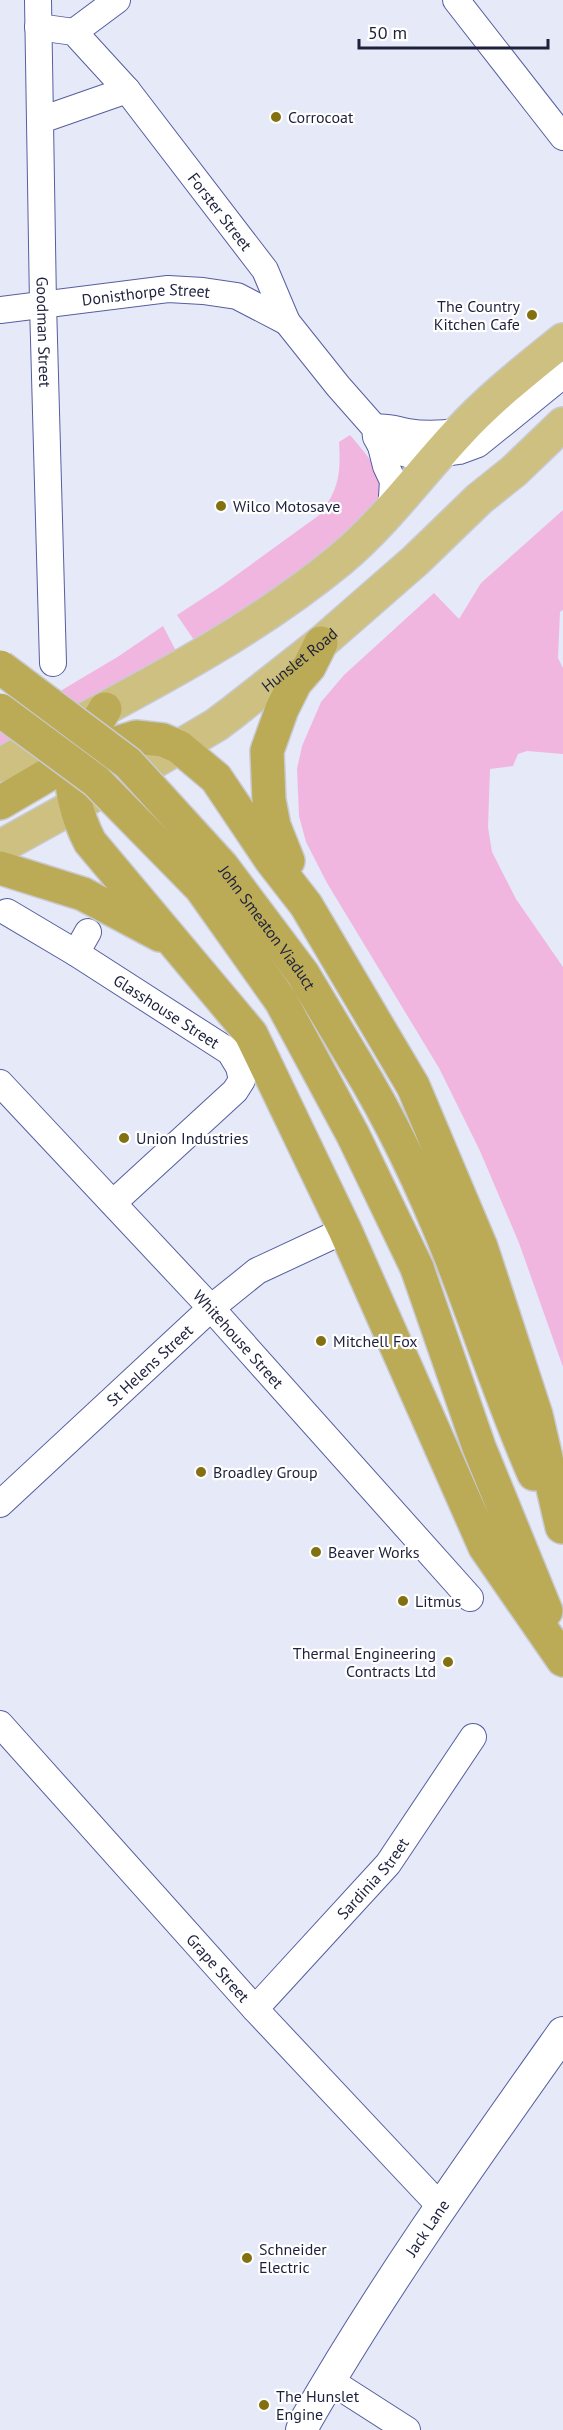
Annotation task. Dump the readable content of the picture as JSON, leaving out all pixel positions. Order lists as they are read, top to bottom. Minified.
{"streets":{"highway":["John Smeaton Viaduct"],"main road":["Hunslet Road"],"street":["Forster Street","Donisthorpe Street","Goodman Street","Glasshouse Street","Whitehouse Street","St Helens Street","Sardinia Street","Grape Street","Jack Lane"]},"crossings":[["Forster Street","Donisthorpe Street"],["Donisthorpe Street","Goodman Street"],["Glasshouse Street","Whitehouse Street"],["Whitehouse Street","St Helens Street"],["Sardinia Street","Grape Street"],["Grape Street","Jack Lane"]],"places":["Corrocoat","The Country Kitchen Cafe","Wilco Motosave","Union Industries","Mitchell Fox","Broadley Group","Beaver Works","Litmus","Thermal Engineering Contracts Ltd","Schneider Electric","The Hunslet Engine"],"scale_bar":"50 m"}
